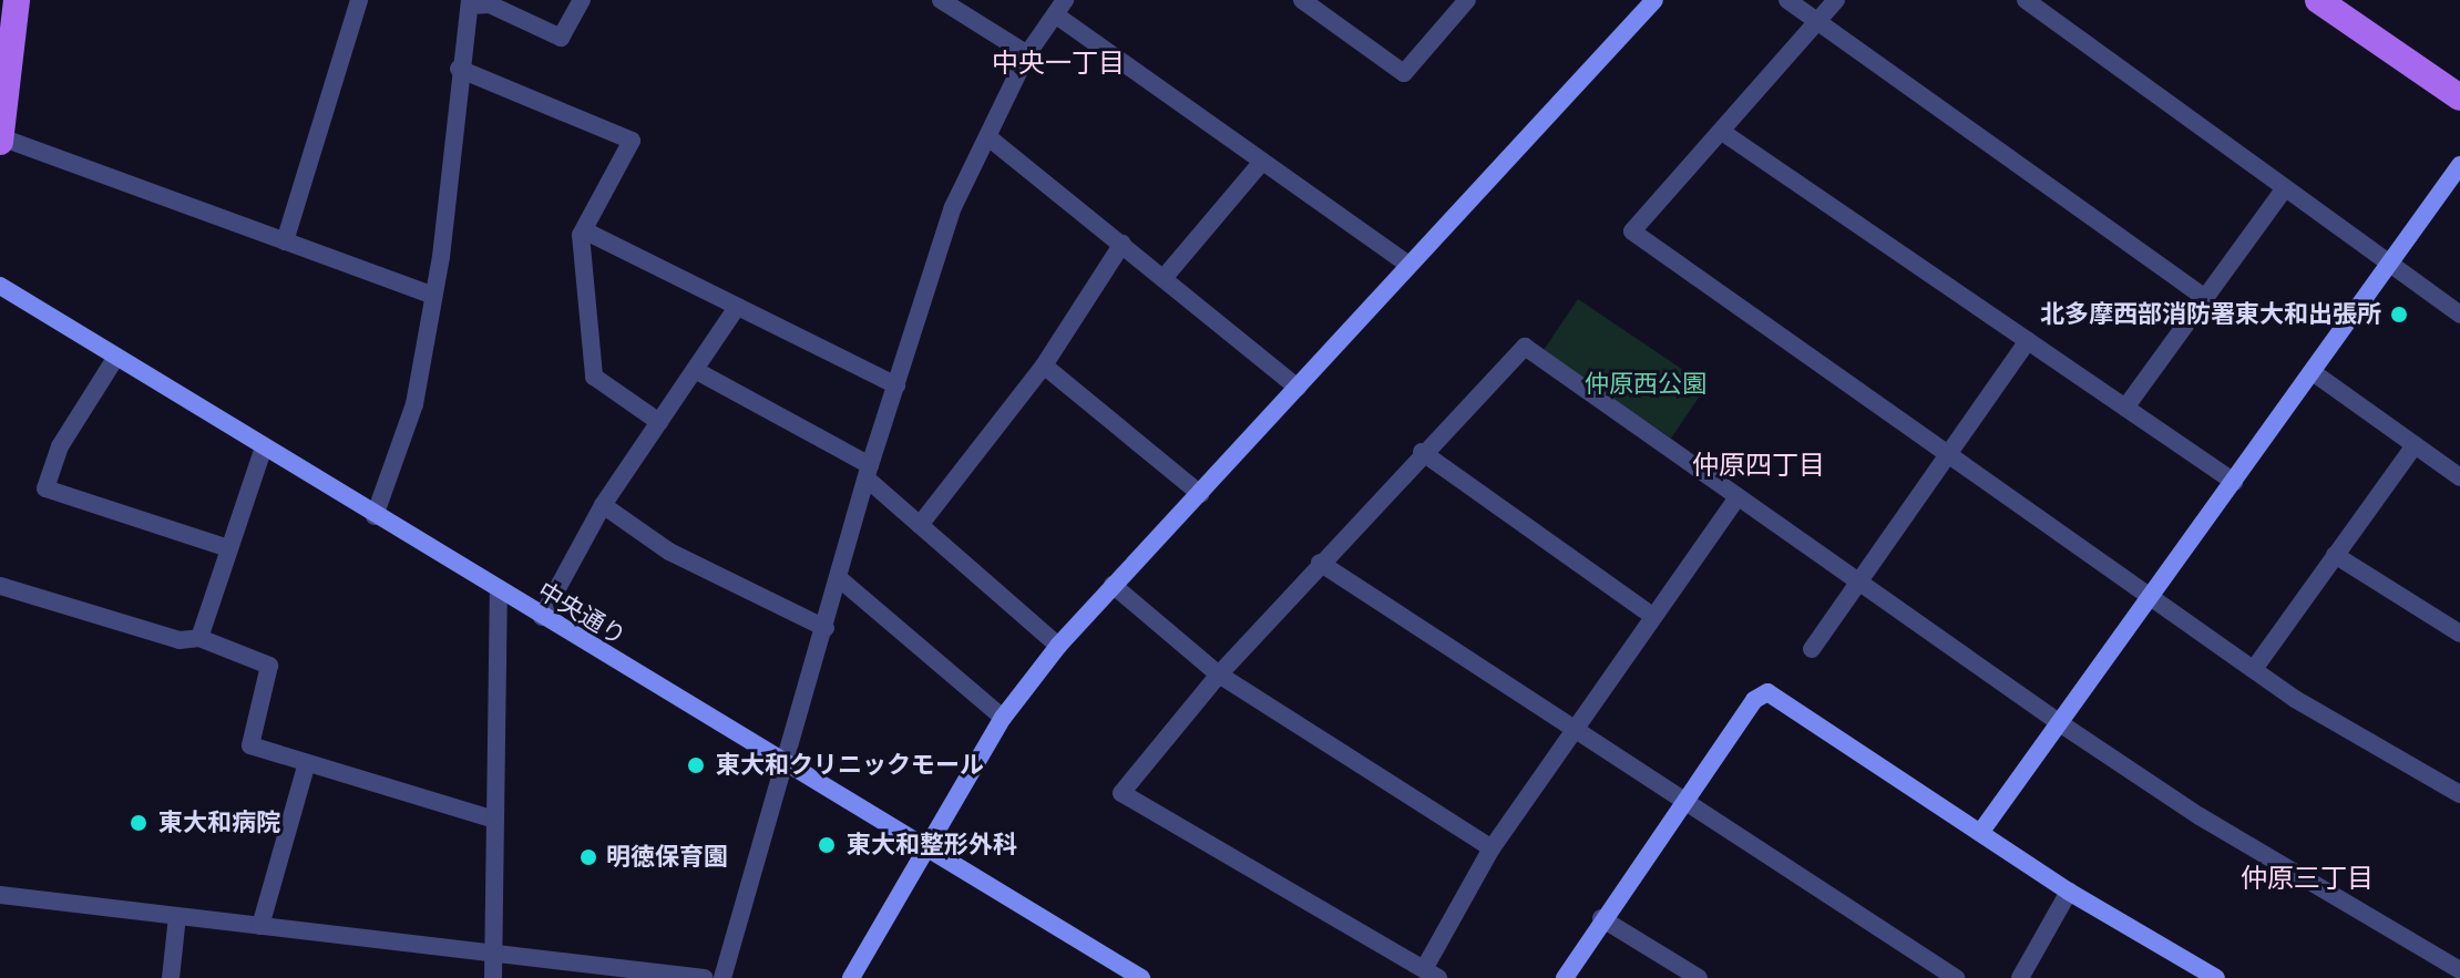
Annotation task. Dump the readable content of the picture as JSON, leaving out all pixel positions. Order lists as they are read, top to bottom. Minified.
{"streets":{"street":["中央通り"]},"districts":["中央一丁目","仲原四丁目","仲原三丁目"],"parks":["仲原西公園"],"places":["北多摩西部消防署東大和出張所","東大和クリニックモール","東大和病院","東大和整形外科","明徳保育園"]}
